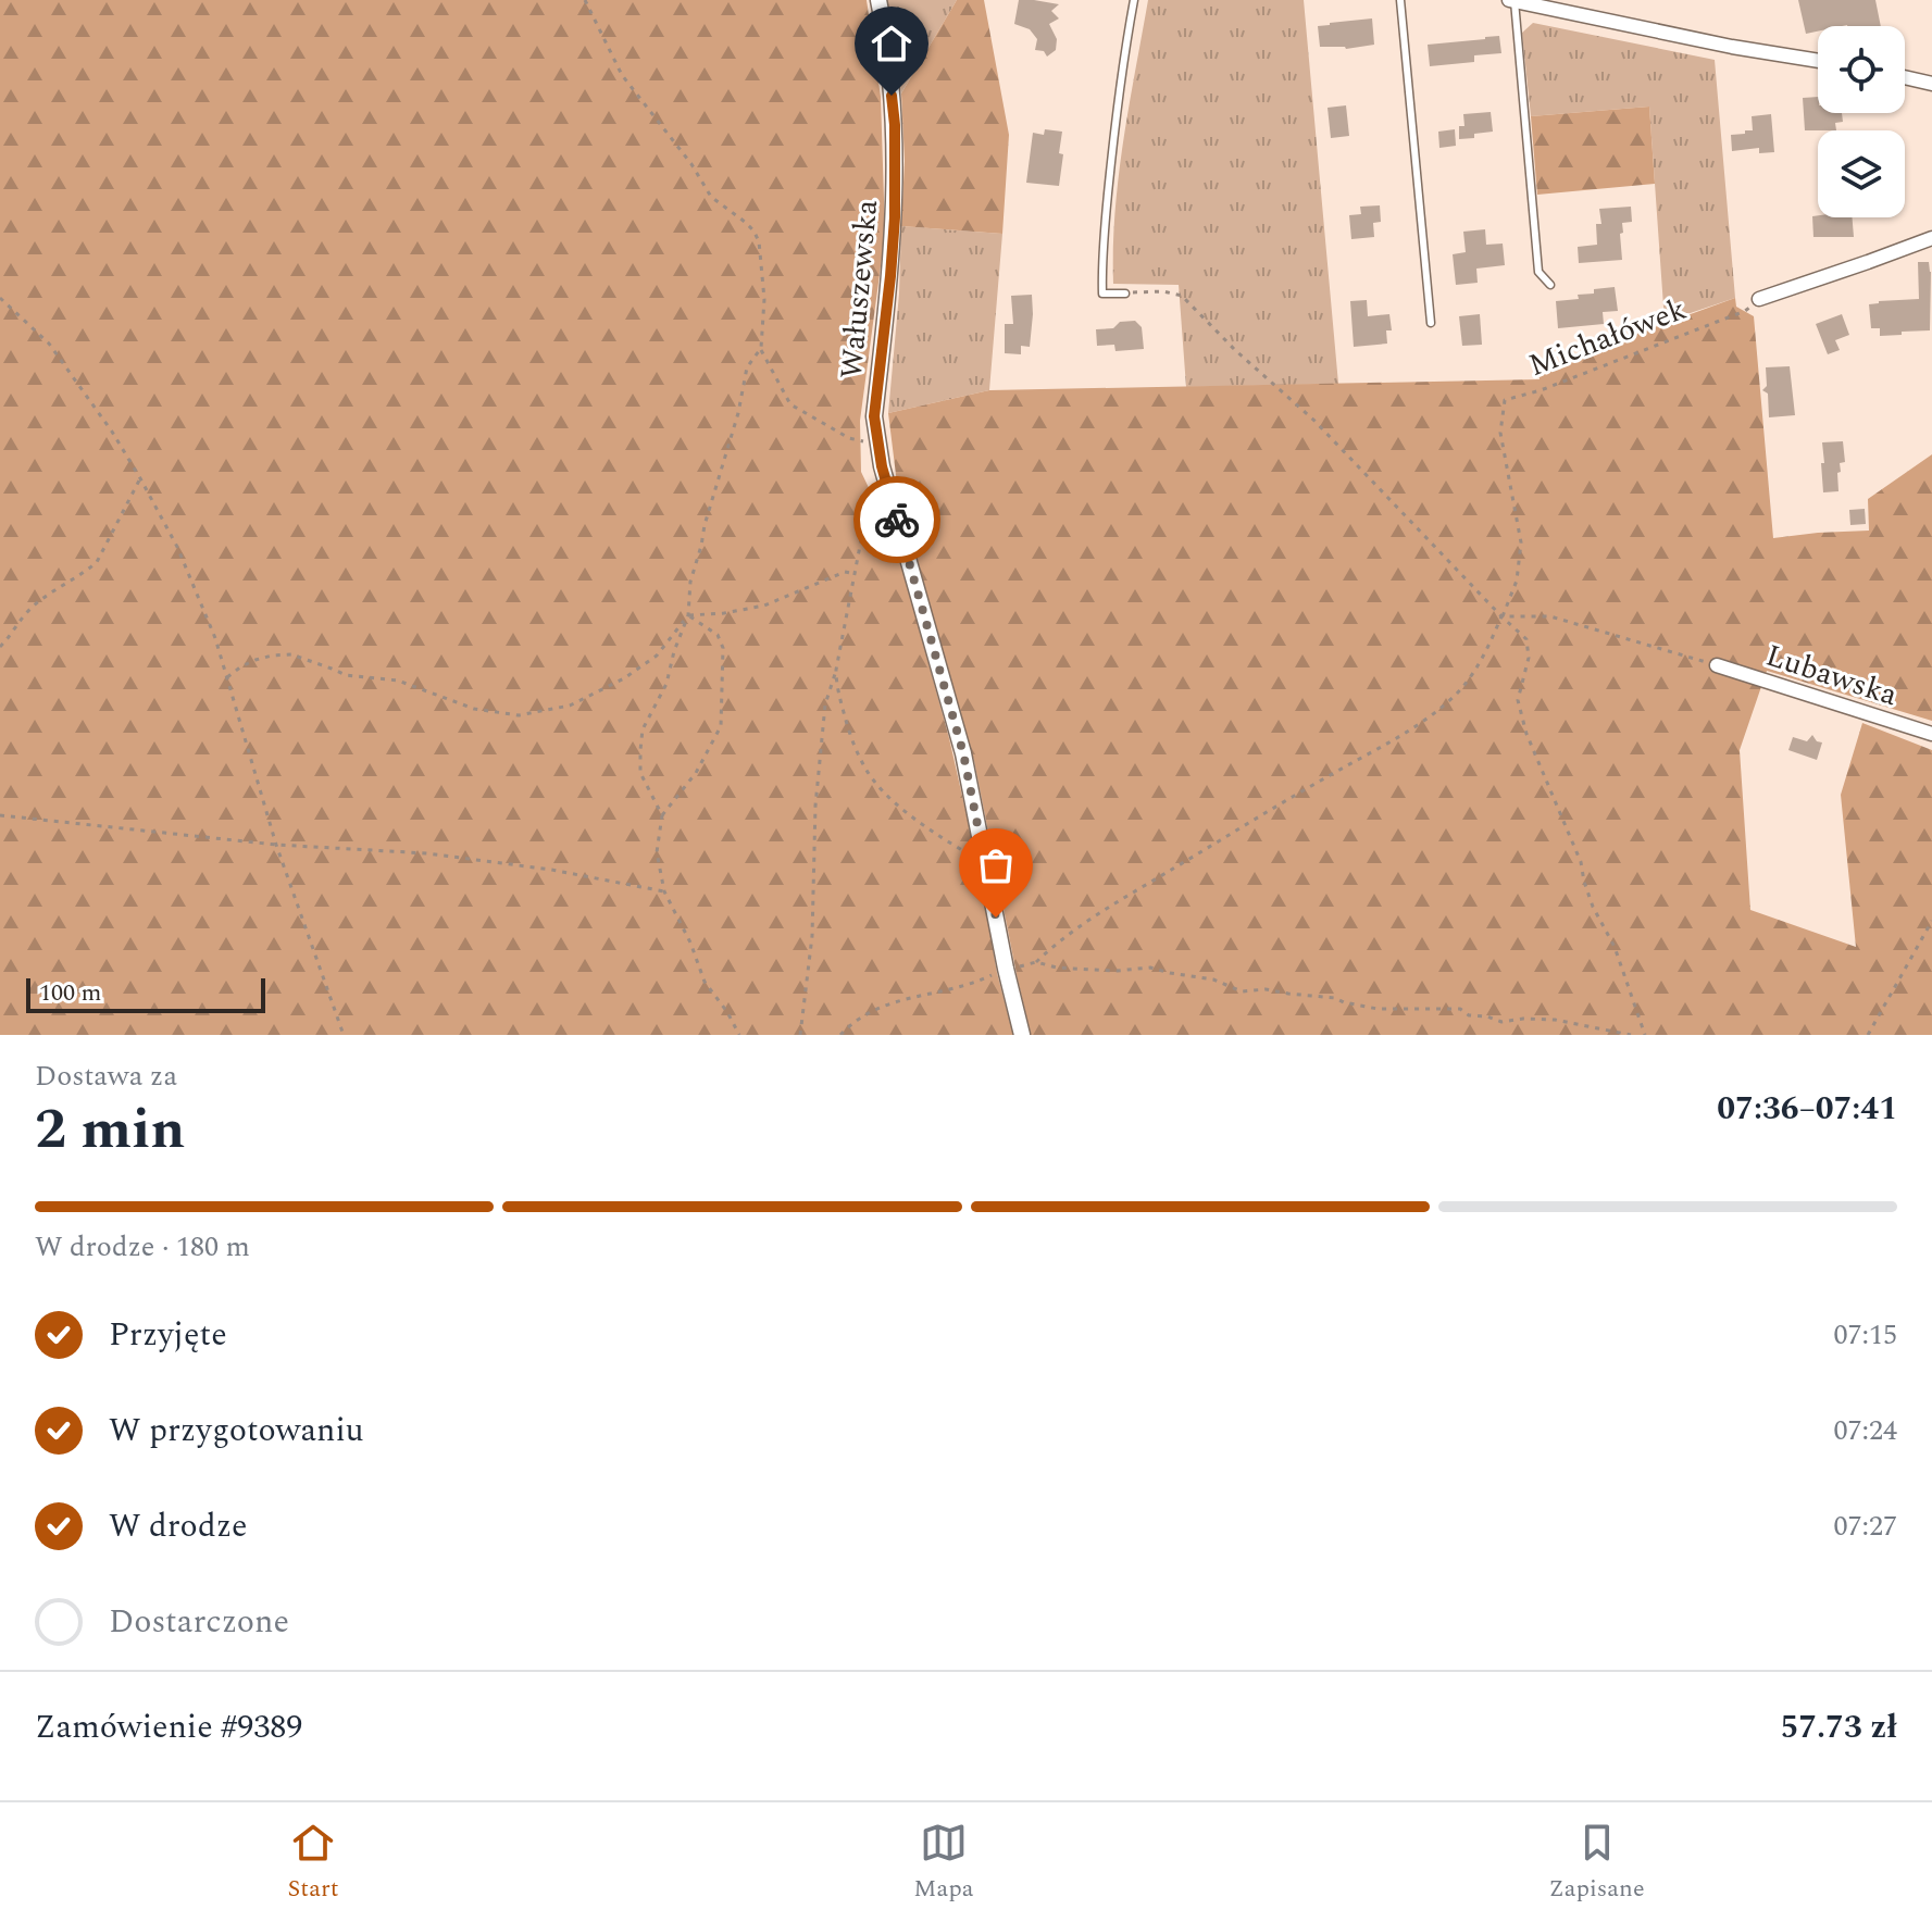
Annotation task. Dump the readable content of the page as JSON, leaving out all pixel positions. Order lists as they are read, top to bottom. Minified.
{"streets":{"street":["Wałuszewska","Lubawska"],"path":["Michałówek"]},"scale_bar":"100 m","page":{"scale":"100 m","heading":["2 min","Dostawa za","07:36–07:41"],"panel":["Zamówienie #9389","57.73 zł"],"bar":"W drodze · 180 m","list":[["Przyjęte","07:15"],["W przygotowaniu","07:24"],["W drodze","07:27"],"Dostarczone"],"tabs":["Start","Mapa","Zapisane"]}}
